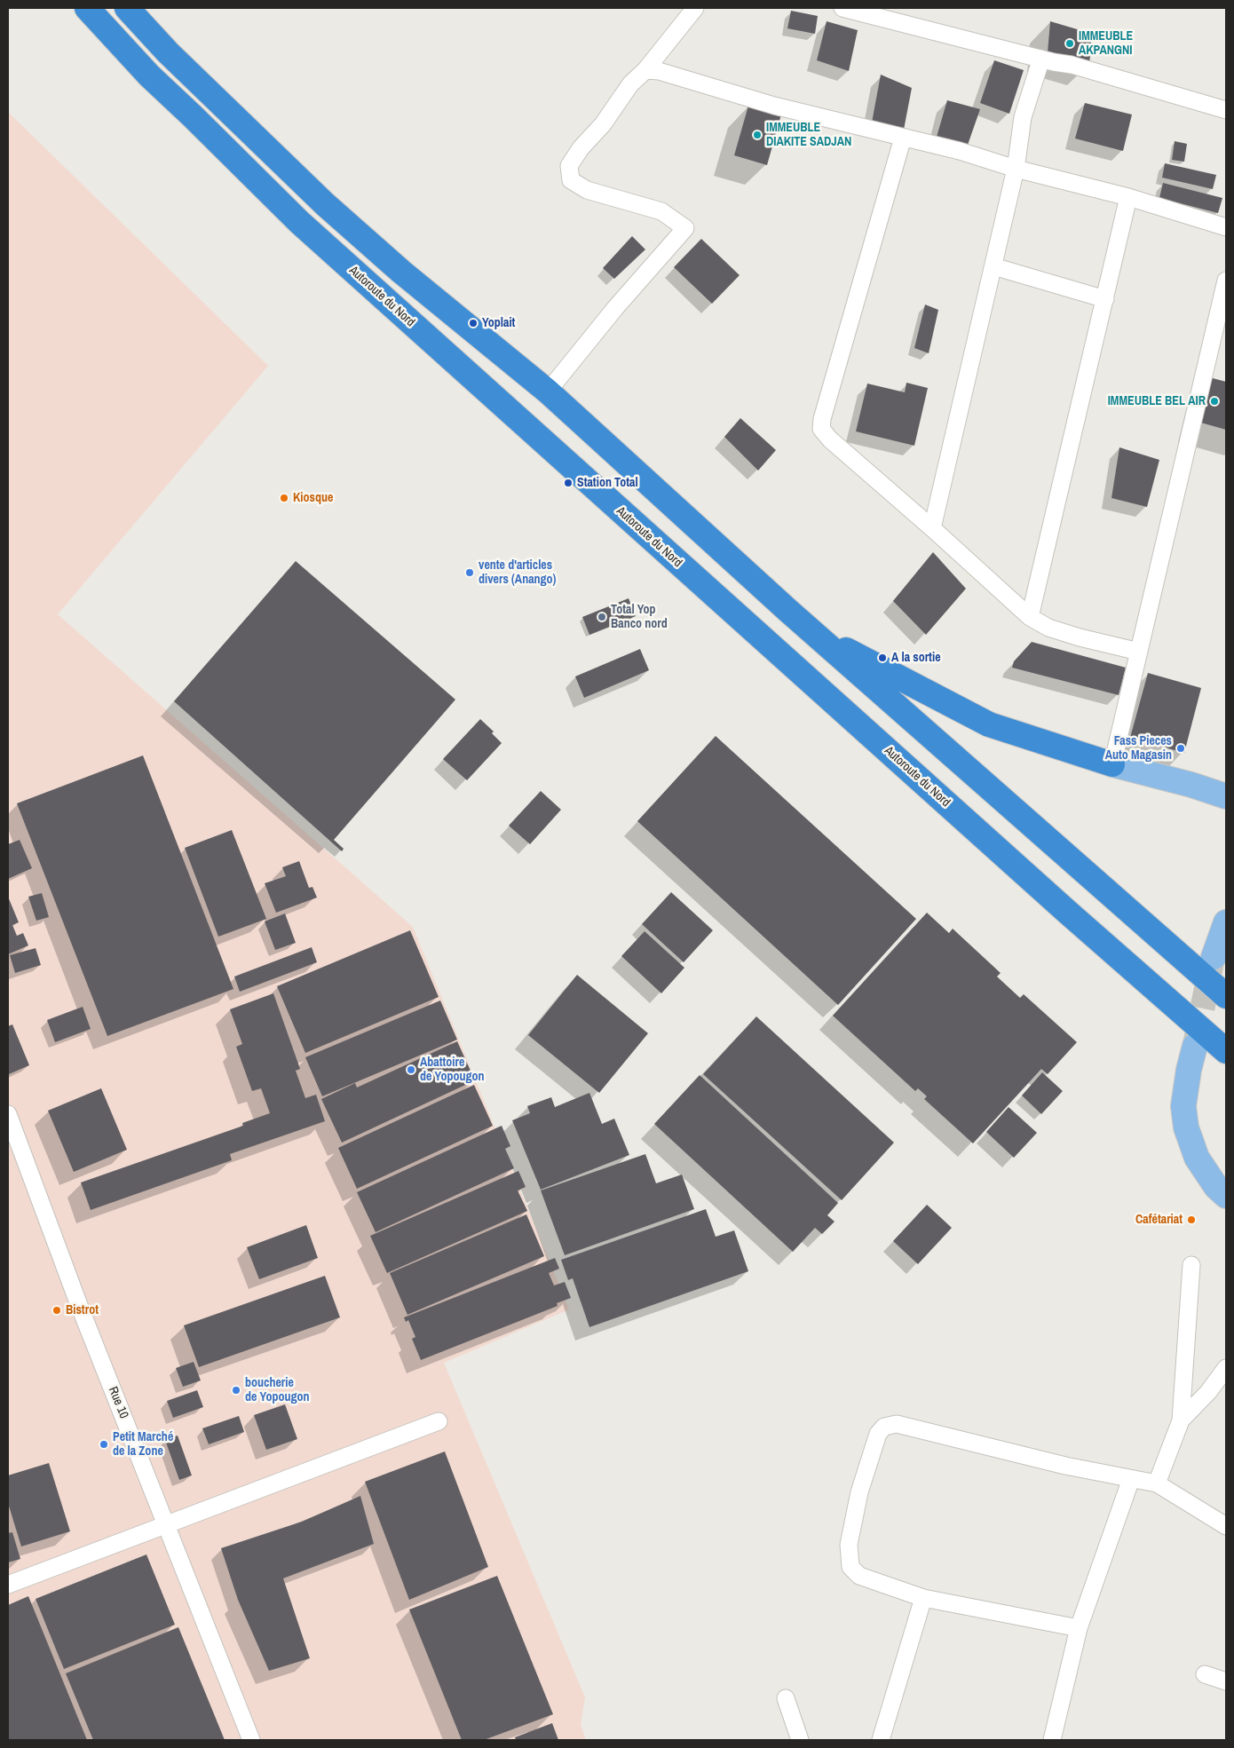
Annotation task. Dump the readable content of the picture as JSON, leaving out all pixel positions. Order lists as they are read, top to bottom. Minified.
{"streets":{"highway":["Autoroute du Nord"],"street":["Rue 10"]},"places":["IMMEUBLE AKPANGNI","IMMEUBLE DIAKITE SADJAN","Yoplait","IMMEUBLE BEL AIR","Station Total","Kiosque","vente d'articles divers (Anango)","Total Yop Banco nord","A la sortie","Fass Pieces Auto Magasin","Abattoire de Yopougon","Cafétariat","Bistrot","boucherie de Yopougon","Petit Marché de la Zone"]}
